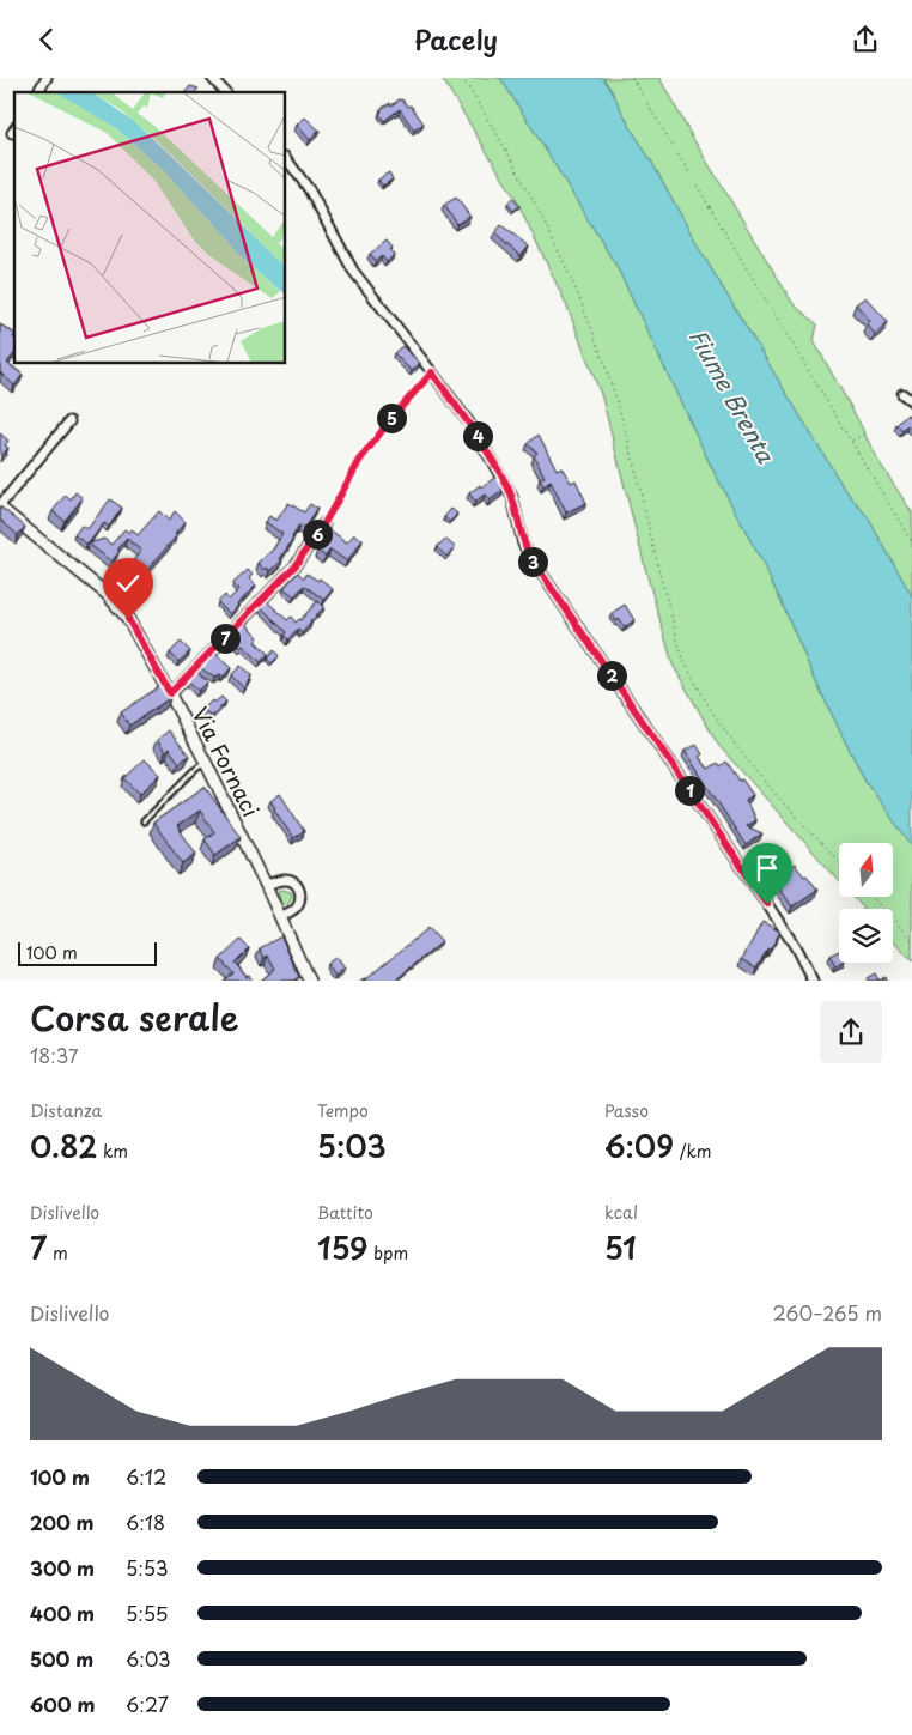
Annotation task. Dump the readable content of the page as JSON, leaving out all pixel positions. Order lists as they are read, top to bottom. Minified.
{"streets":{"street":["Via Fornaci"]},"water":["Fiume Brenta"],"scale_bar":"100 m","north":"top","page":{"header":"Pacely","pins":["5","4","6","3","7","2","1"],"scale":"100 m","heading":["Corsa serale","18:37"],"stats":[["Distanza","0.82 km"],["Tempo","5:03"],["Passo","6:09 /km"],["Dislivello","7 m"],["Battito","159 bpm"],["kcal","51"]],"chart":["Dislivello","260–265 m"],"list":[{"name":"100 m","note":"6:12"},{"name":"200 m","note":"6:18"},{"name":"300 m","note":"5:53"},{"name":"400 m","note":"5:55"},{"name":"500 m","note":"6:03"},{"name":"600 m","note":"6:27"}]}}
